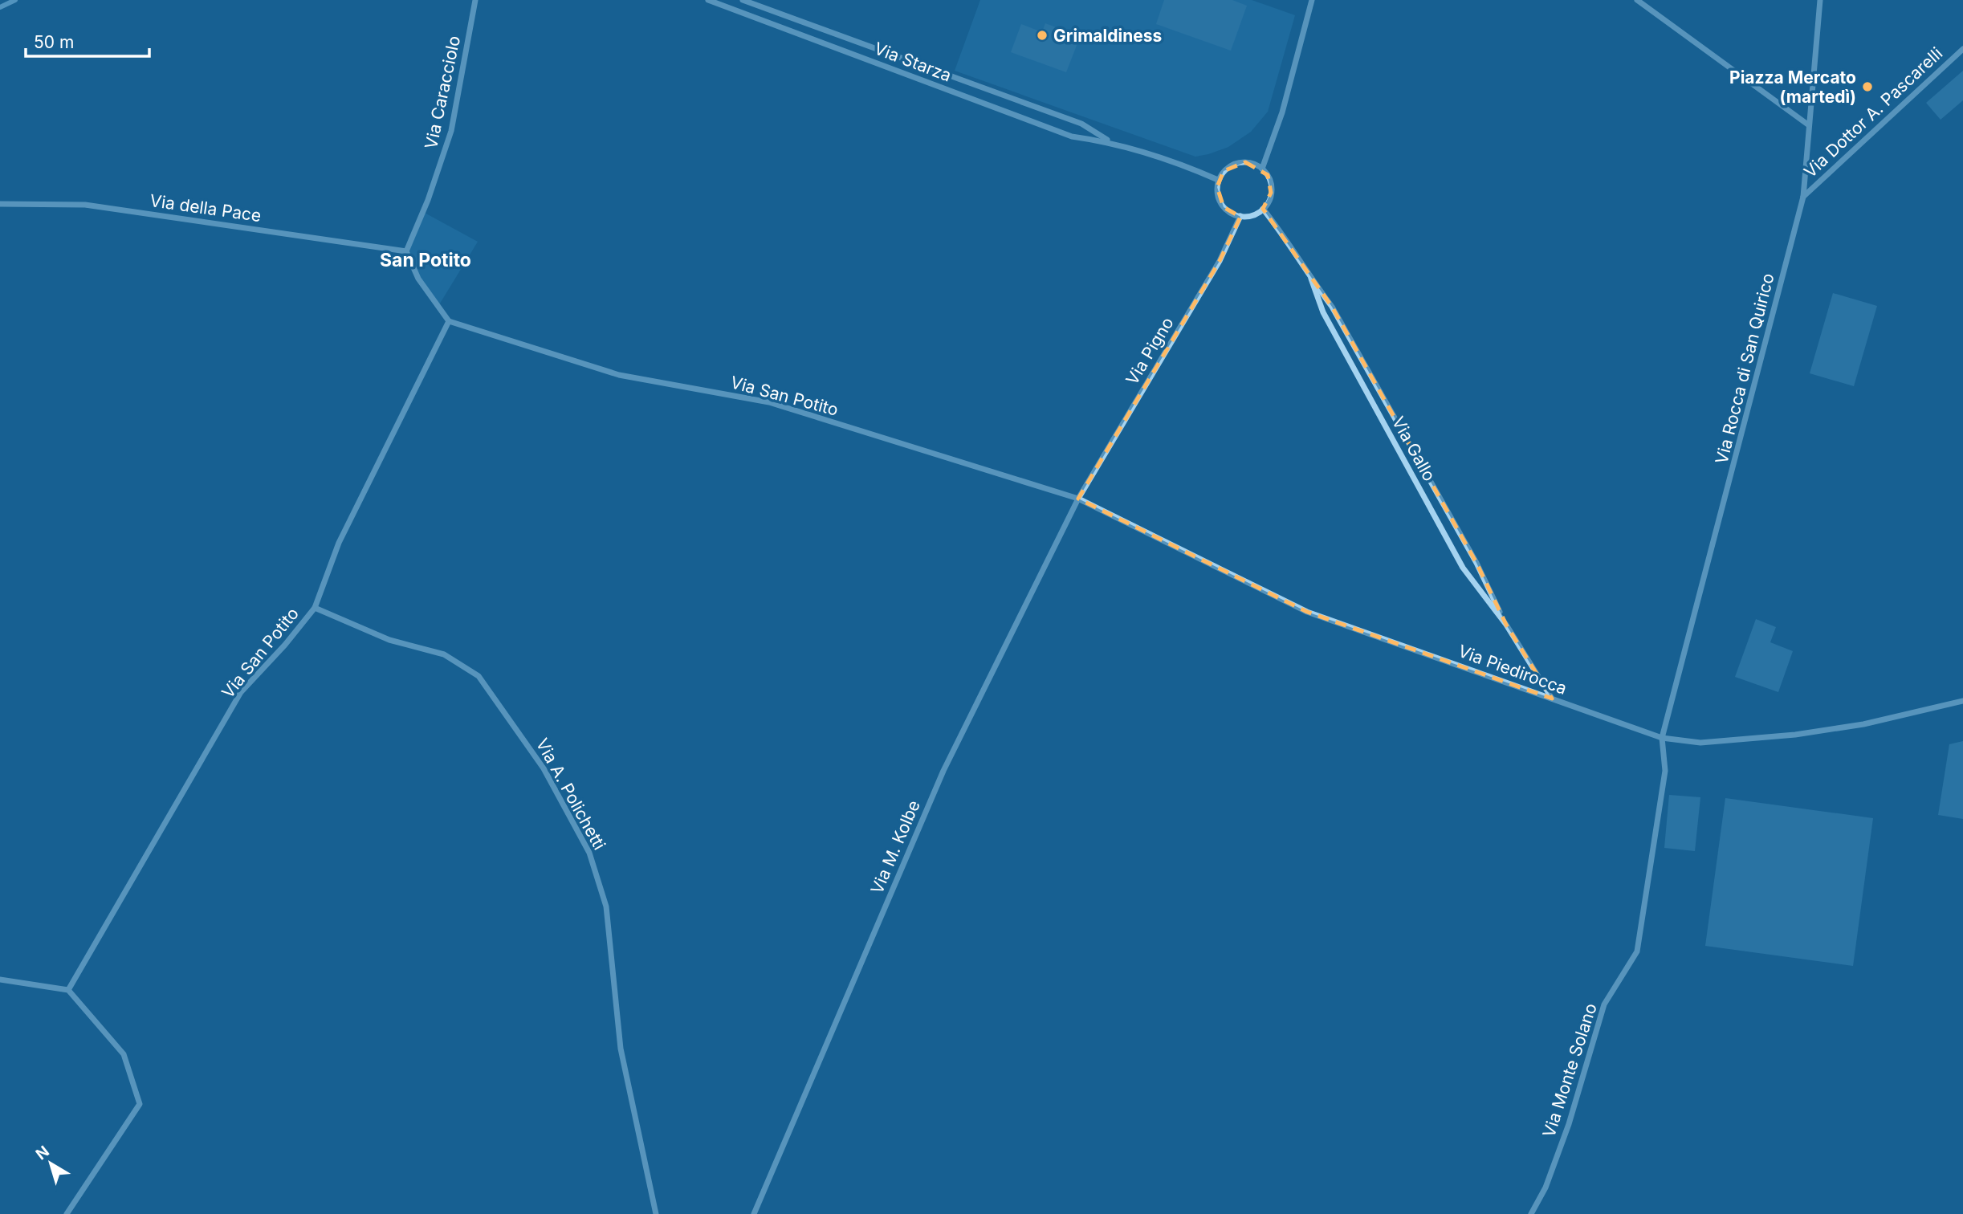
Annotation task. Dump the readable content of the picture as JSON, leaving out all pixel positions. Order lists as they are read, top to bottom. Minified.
{"streets":{"street":["Via Starza","Via Caracciolo","Via Dottor A. Pascarelli","Via della Pace","Via Pigno","Via Rocca di San Quirico","Via San Potito","Via Gallo","Via Piedirocca","Via A. Polichetti","Via M. Kolbe","Via Monte Solano"]},"crossings":[["Via Starza","Via Pigno"],["Via Starza","Via Gallo"],["Via Caracciolo","Via della Pace"],["Via Dottor A. Pascarelli","Via Rocca di San Quirico"],["Via Pigno","Via San Potito"],["Via Pigno","Via Gallo"],["Via Pigno","Via Piedirocca"],["Via Pigno","Via M. Kolbe"],["Via Rocca di San Quirico","Via Piedirocca"],["Via Rocca di San Quirico","Via Monte Solano"],["Via San Potito","Via Piedirocca"],["Via San Potito","Via A. Polichetti"],["Via San Potito","Via M. Kolbe"],["Via Gallo","Via Piedirocca"],["Via Piedirocca","Via M. Kolbe"],["Via Piedirocca","Via Monte Solano"]],"districts":["San Potito"],"places":["Grimaldiness","Piazza Mercato (martedì)"],"scale_bar":"50 m","north":"top left"}
